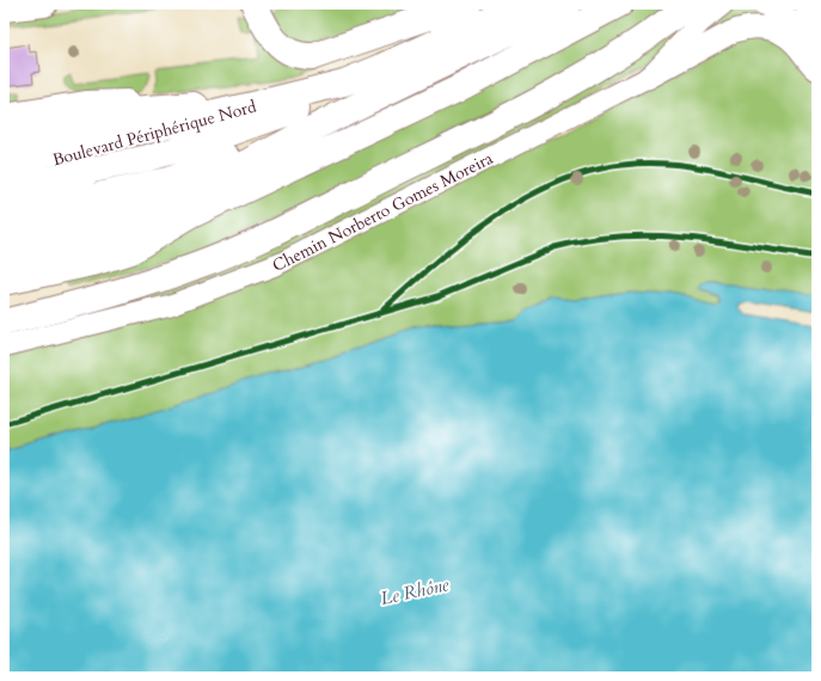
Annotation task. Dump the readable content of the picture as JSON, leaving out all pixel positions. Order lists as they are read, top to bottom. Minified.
{"streets":{"highway":["Boulevard Périphérique Nord"],"main road":["Chemin Norberto Gomes Moreira"]},"water":["Le Rhône"]}
